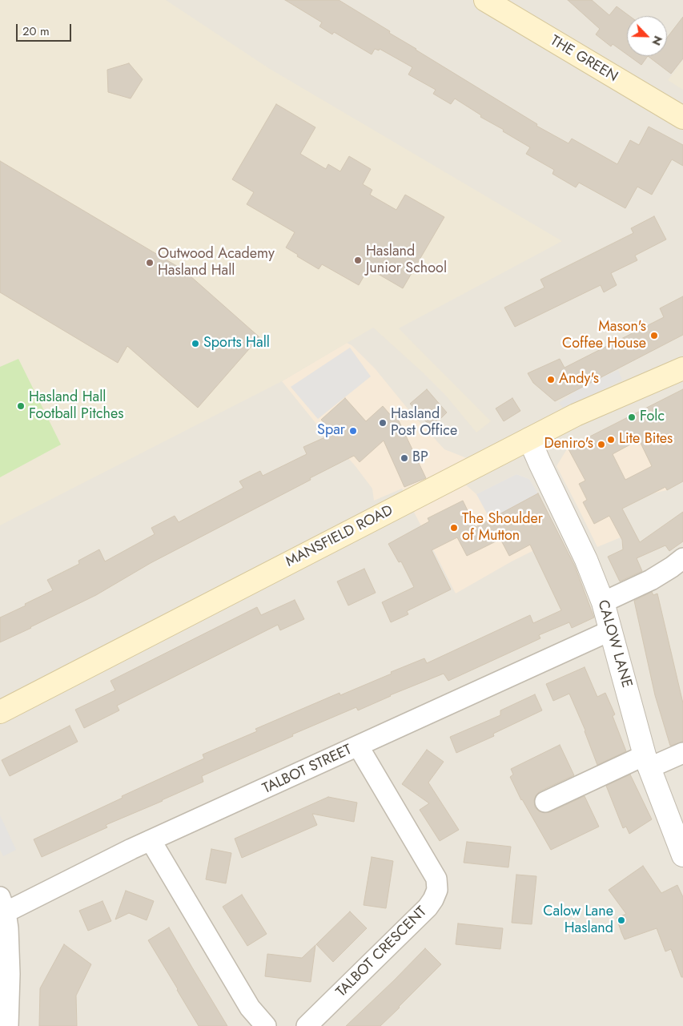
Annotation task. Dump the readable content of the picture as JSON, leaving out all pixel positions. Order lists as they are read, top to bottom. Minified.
{"streets":{"main road":["THE GREEN","MANSFIELD ROAD"],"street":["CALOW LANE","TALBOT STREET","TALBOT CRESCENT"]},"crossings":[["MANSFIELD ROAD","CALOW LANE"],["CALOW LANE","TALBOT STREET"],["TALBOT STREET","TALBOT CRESCENT"]],"places":["Hasland Junior School","Outwood Academy Hasland Hall","Mason's Coffee House","Sports Hall","Andy's","Hasland Hall Football Pitches","Folc","Hasland Post Office","Spar","Lite Bites","Deniro's","BP","The Shoulder of Mutton","Calow Lane Hasland"],"scale_bar":"20 m","north":"bottom right"}
